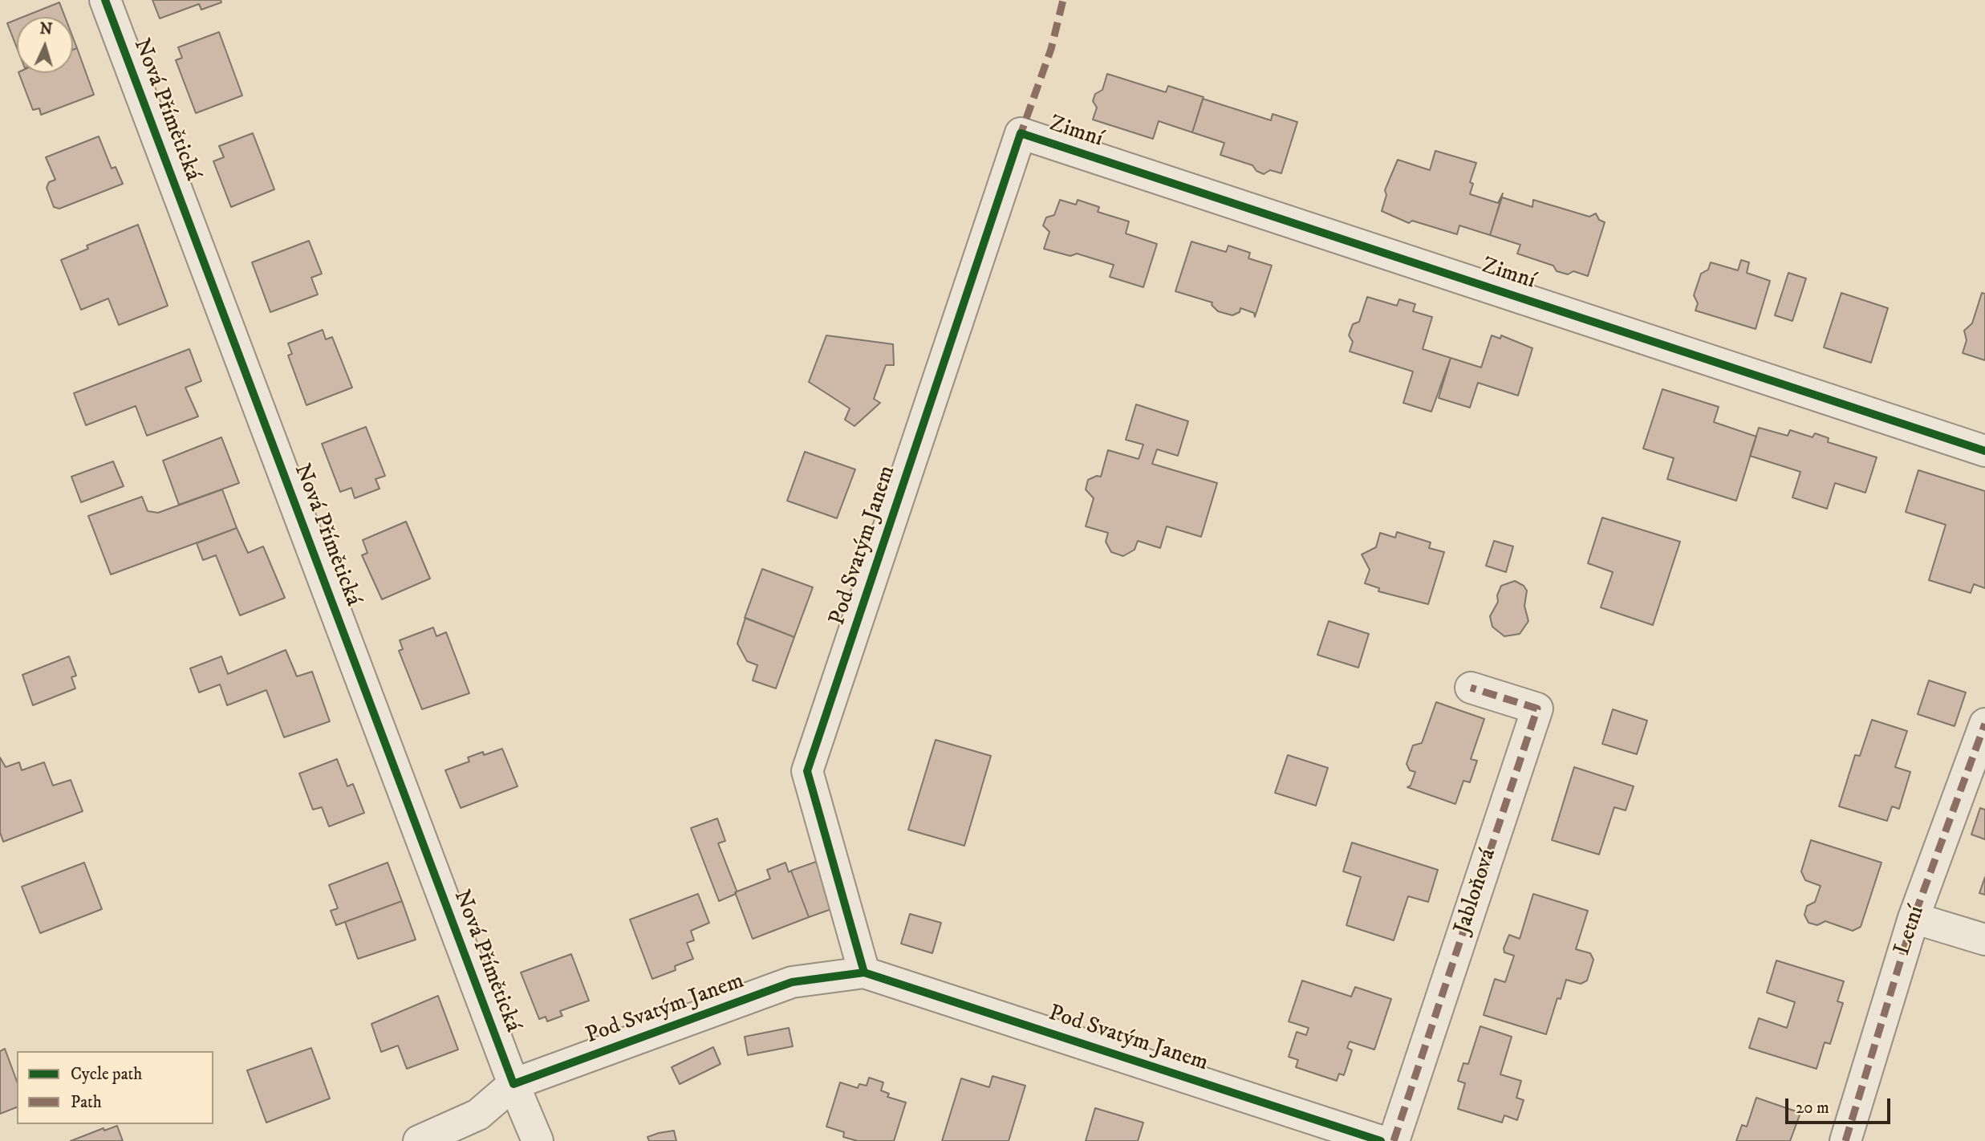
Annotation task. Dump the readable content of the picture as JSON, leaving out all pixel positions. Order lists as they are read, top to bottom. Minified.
{"streets":{"street":["Nová Přímětická","Zimní","Pod Svatým Janem","Jabloňová","Letní"]},"crossings":[["Nová Přímětická","Pod Svatým Janem"],["Zimní","Pod Svatým Janem"]],"legend":["Cycle path","Path"],"scale_bar":"20 m","north":"top"}
